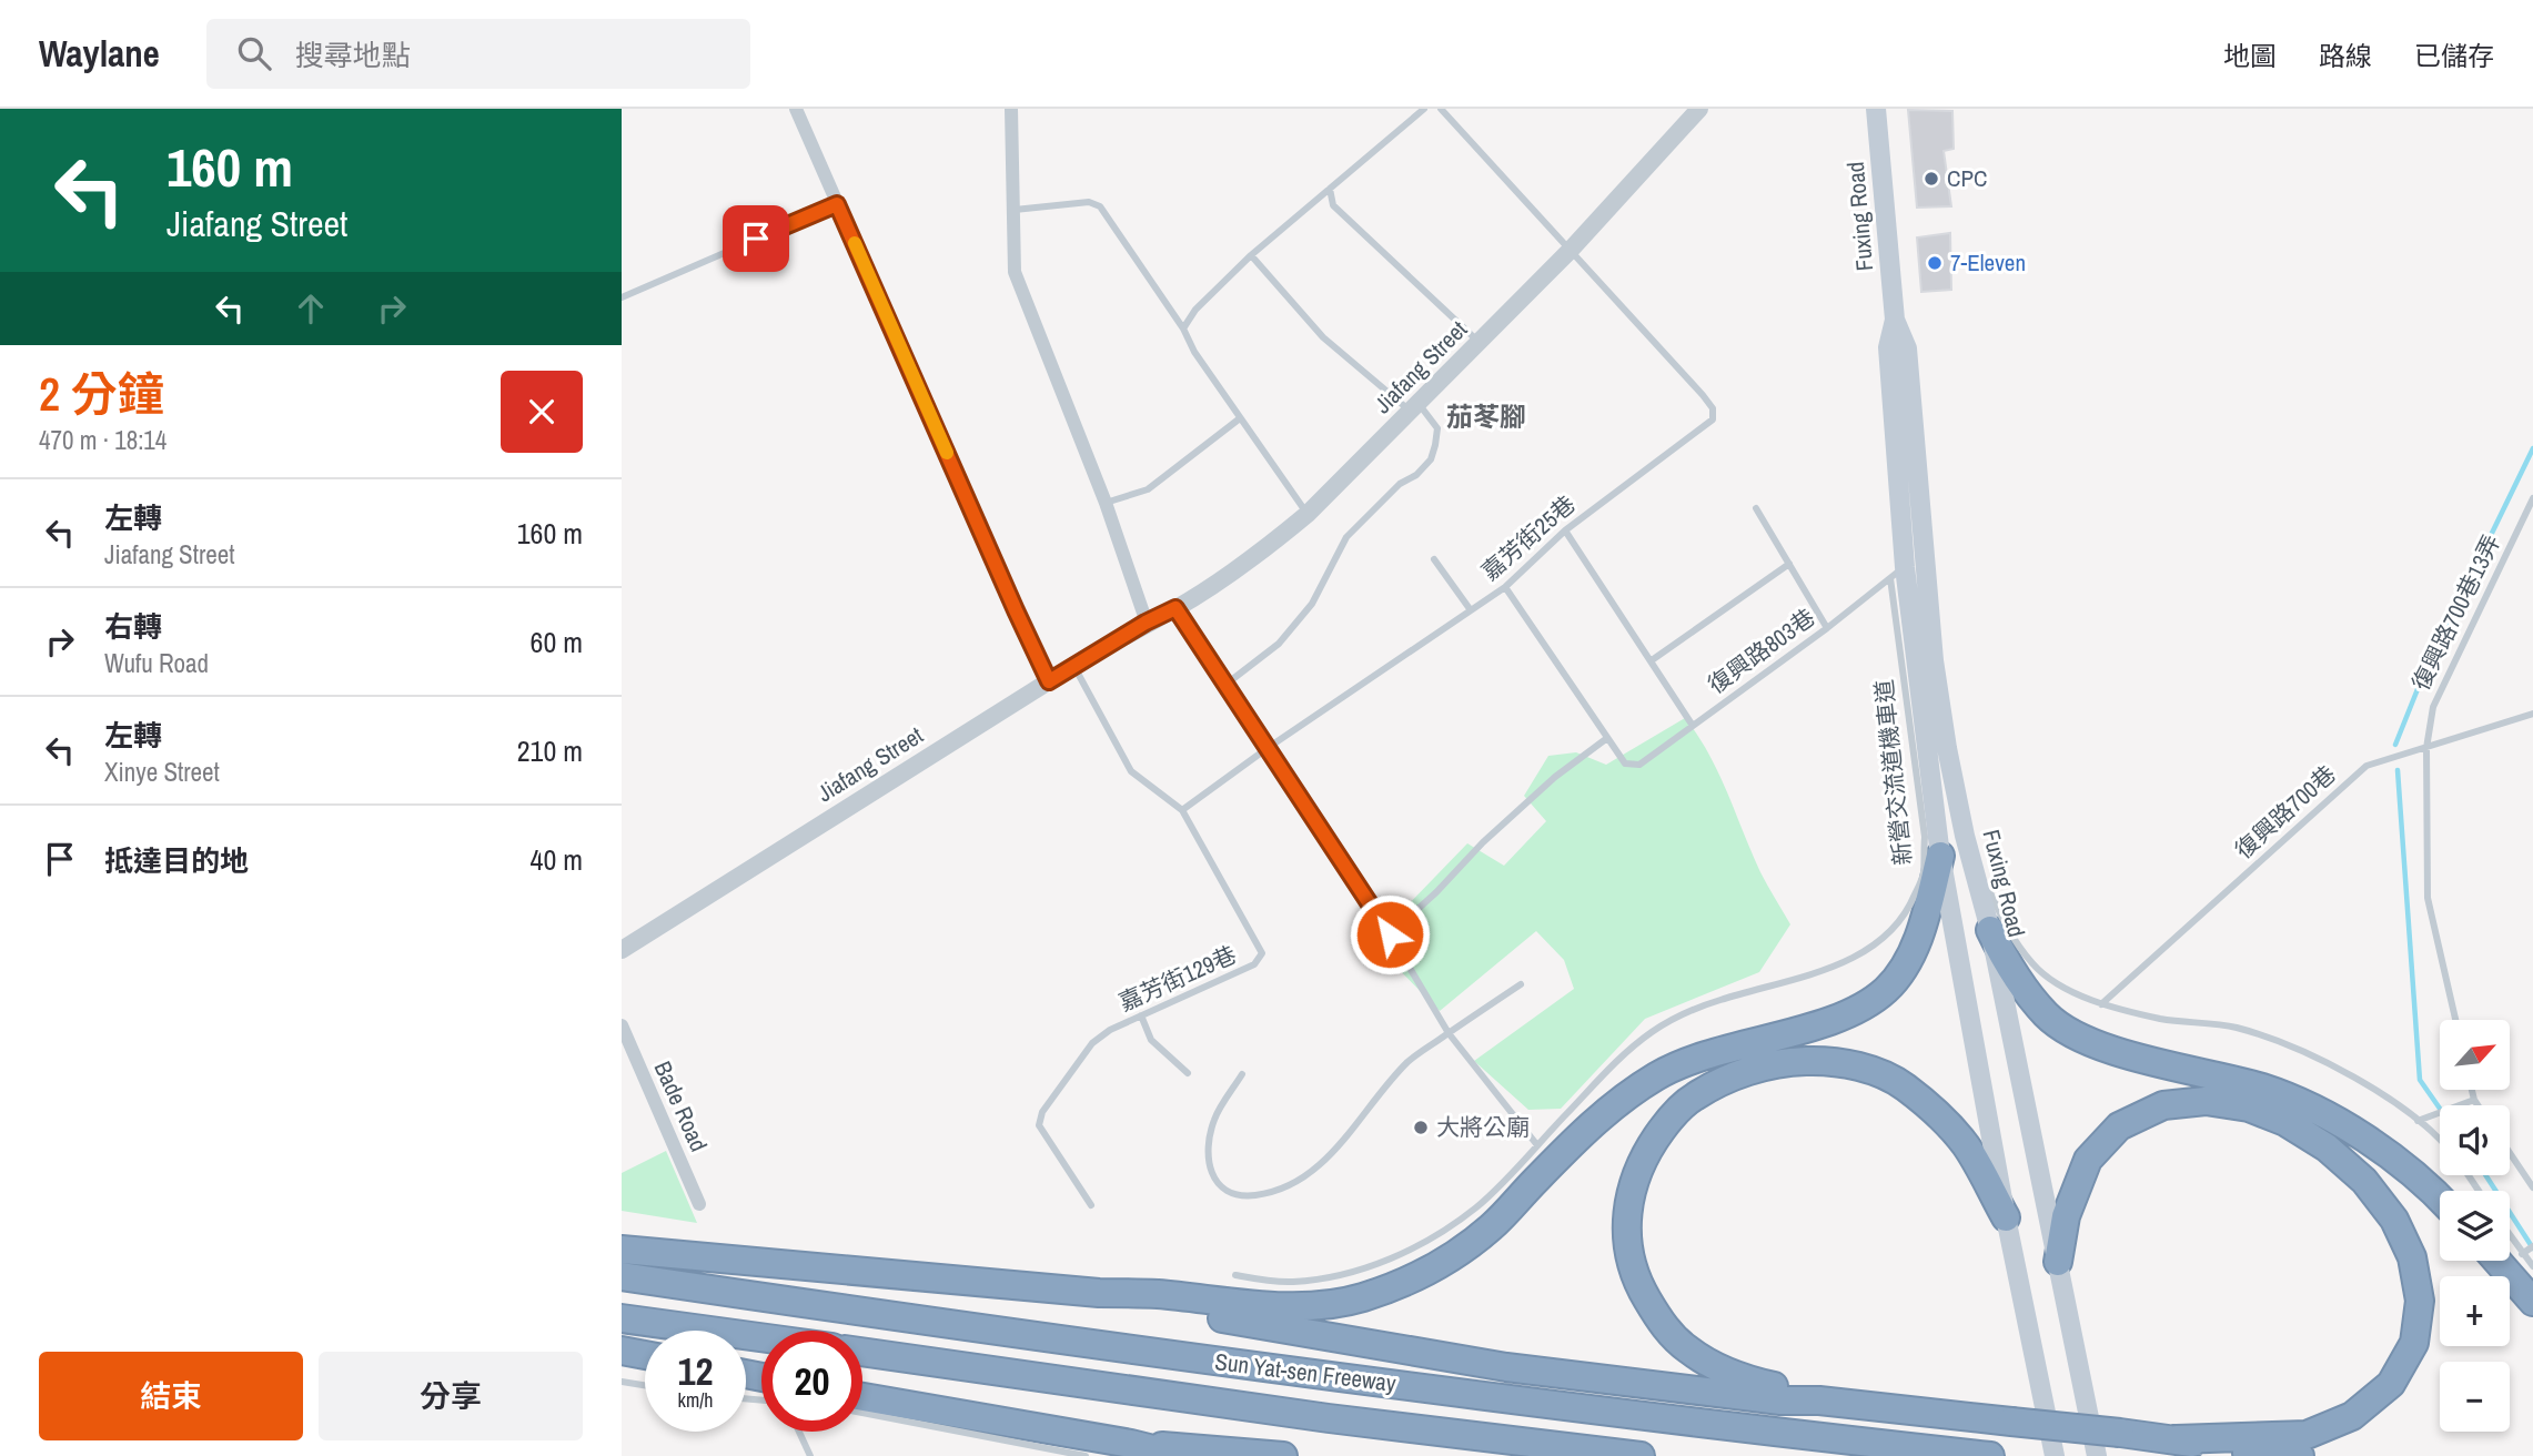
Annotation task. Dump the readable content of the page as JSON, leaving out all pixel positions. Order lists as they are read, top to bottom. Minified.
{"streets":{"highway":["Sun Yat-sen Freeway"],"main road":["Fuxing Road"],"street":["Jiafang Street","Bade Road"],"lane":["嘉芳街25巷","復興路700巷13弄","復興路803巷","新營交流道機車道","復興路700巷","嘉芳街129巷"]},"crossings":[["Fuxing Road","復興路803巷"],["Fuxing Road","新營交流道機車道"],["Jiafang Street","嘉芳街25巷"],["Jiafang Street","嘉芳街129巷"],["嘉芳街25巷","嘉芳街129巷"],["復興路700巷13弄","復興路700巷"],["復興路803巷","新營交流道機車道"]],"districts":["茄苳腳"],"places":["CPC","7-Eleven","大將公廟"],"north":"top right","page":{"header":"Waylane","search":"搜尋地點","nav":["地圖","路線","已儲存"],"turn":["160 m","Jiafang Street"],"heading":["2 分鐘","470 m · 18:14"],"list":[{"name":"左轉","note":"Jiafang Street","value":"160 m"},{"name":"右轉","note":"Wufu Road","value":"60 m"},{"name":"左轉","note":"Xinye Street","value":"210 m"},{"name":"抵達目的地","value":"40 m"}],"map_buttons":["+","−"],"speed":"12 km/h","limit":"20","buttons":["結束","分享"]}}
